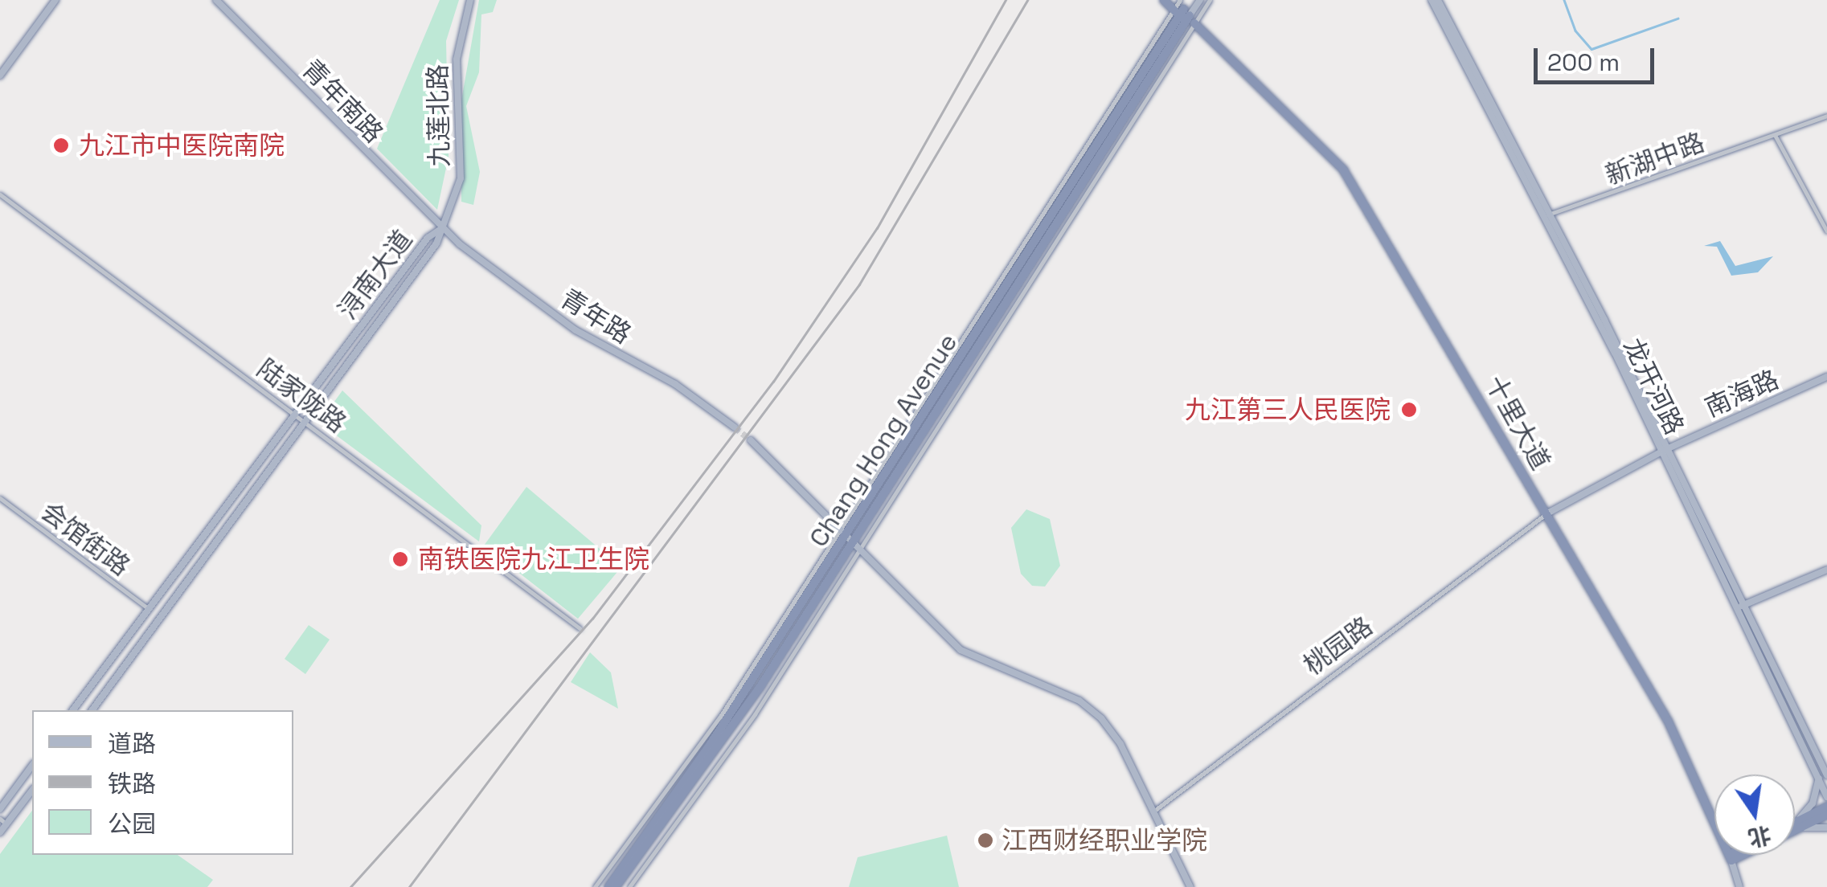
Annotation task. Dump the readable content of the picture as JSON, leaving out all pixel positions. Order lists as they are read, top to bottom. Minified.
{"streets":{"highway":["十里大道","Chang Hong Avenue"],"main road":["青年南路","九莲北路","浔南大道","青年路","龙开河路","南海路"],"street":["新湖中路","陆家陇路","会馆街路","桃园路"]},"crossings":[["青年南路","九莲北路"],["青年南路","浔南大道"],["青年南路","青年路"],["九莲北路","浔南大道"],["九莲北路","青年路"],["新湖中路","龙开河路"],["浔南大道","青年路"],["浔南大道","陆家陇路"],["浔南大道","会馆街路"],["龙开河路","南海路"],["南海路","十里大道"],["南海路","桃园路"],["十里大道","Chang Hong Avenue"],["十里大道","桃园路"]],"places":["九江市中医院南院","九江第三人民医院","南铁医院九江卫生院","江西财经职业学院"],"legend":["道路","铁路","公园"],"scale_bar":"200 m","north":"bottom"}
